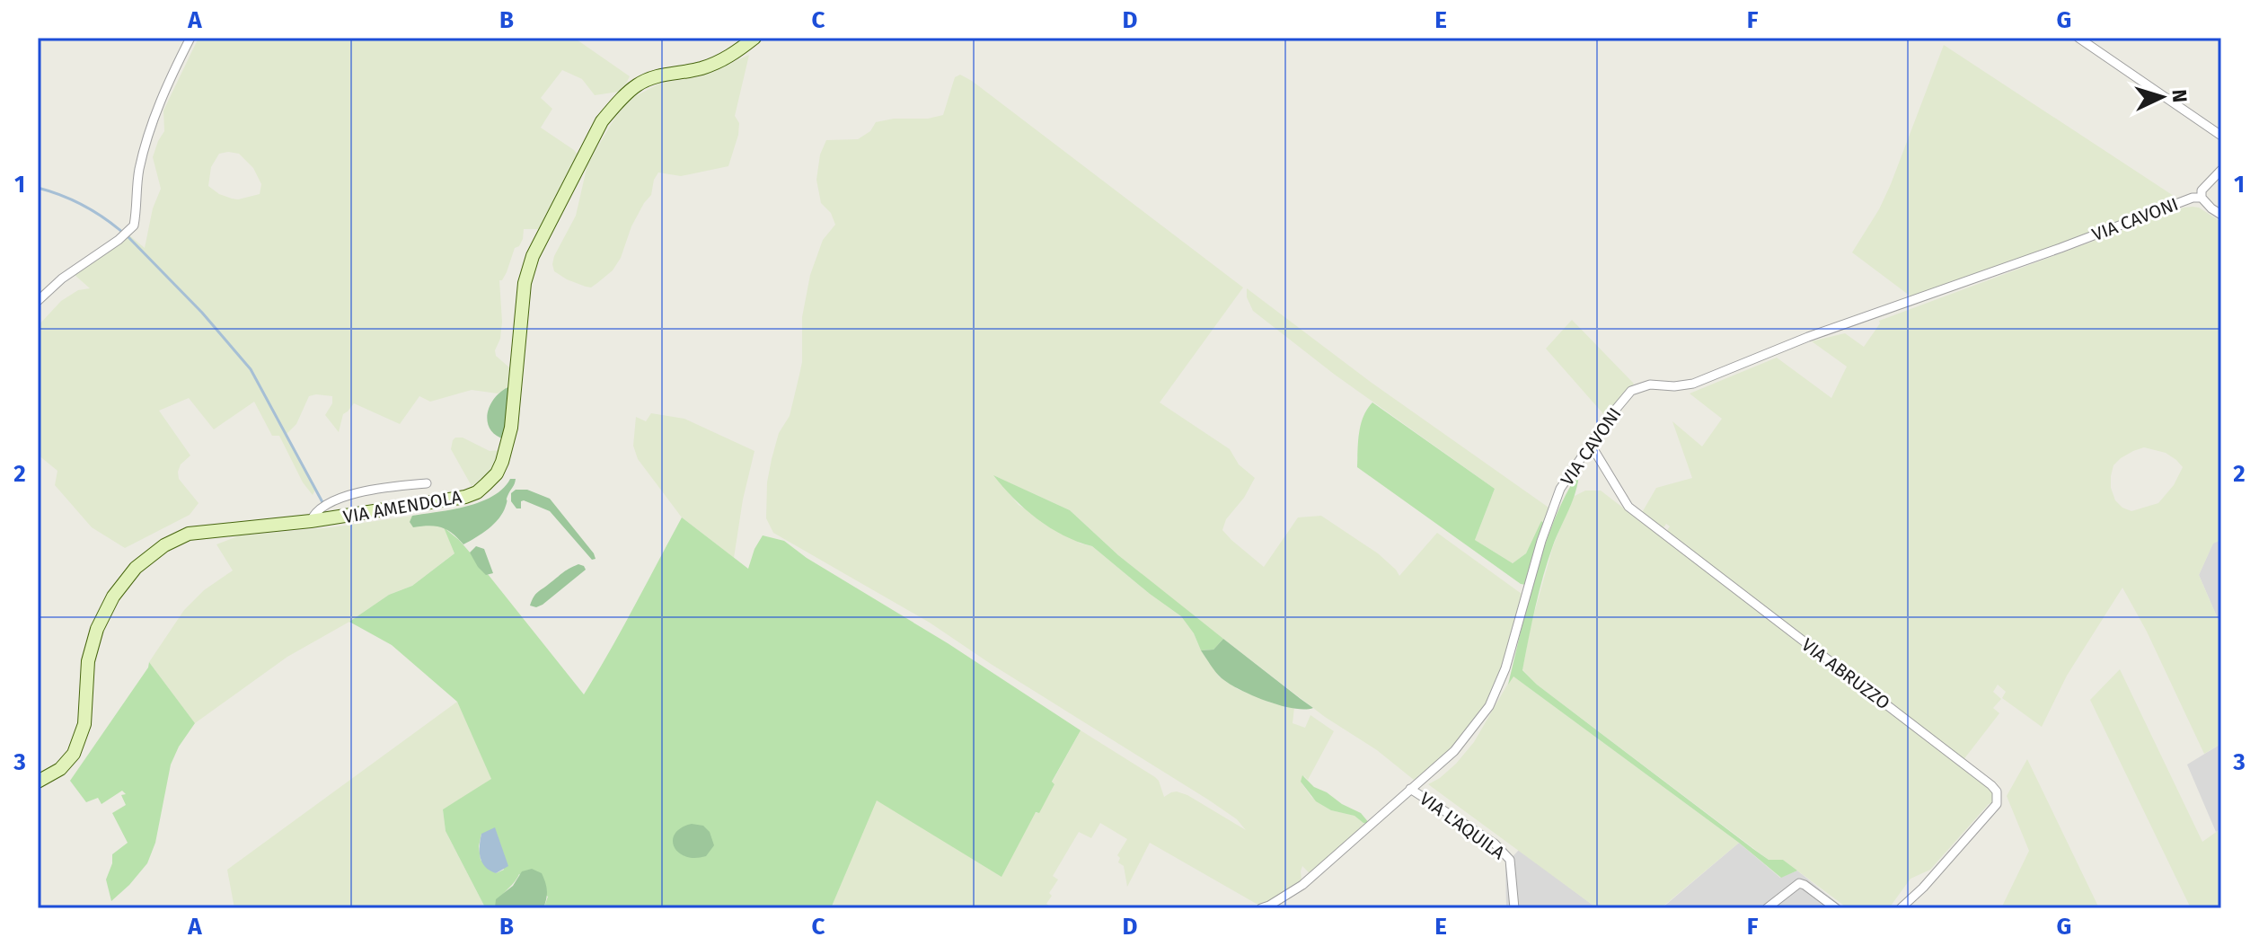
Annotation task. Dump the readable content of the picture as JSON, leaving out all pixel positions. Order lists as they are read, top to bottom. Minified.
{"streets":{"main road":["VIA AMENDOLA"],"street":["VIA CAVONI","VIA ABRUZZO","VIA L'AQUILA"]},"crossings":[["VIA CAVONI","VIA ABRUZZO"],["VIA CAVONI","VIA L'AQUILA"]],"north":"right","grid":{"columns":["A","B","C","D","E","F","G"],"rows":["1","2","3"]}}
